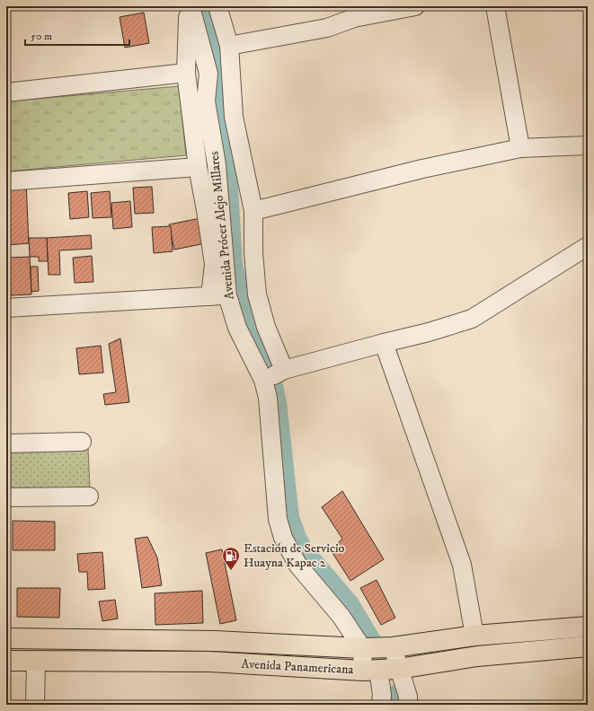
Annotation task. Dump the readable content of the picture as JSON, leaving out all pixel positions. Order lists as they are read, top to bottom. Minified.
{"streets":{"main road":["Avenida Panamericana"],"street":["Avenida Prócer Alejo Millares"]},"crossings":[["Avenida Prócer Alejo Millares","Avenida Panamericana"]],"places":{"fuel station":["Estación de Servicio Huayna Kapac 2"]},"scale_bar":"50 m"}
